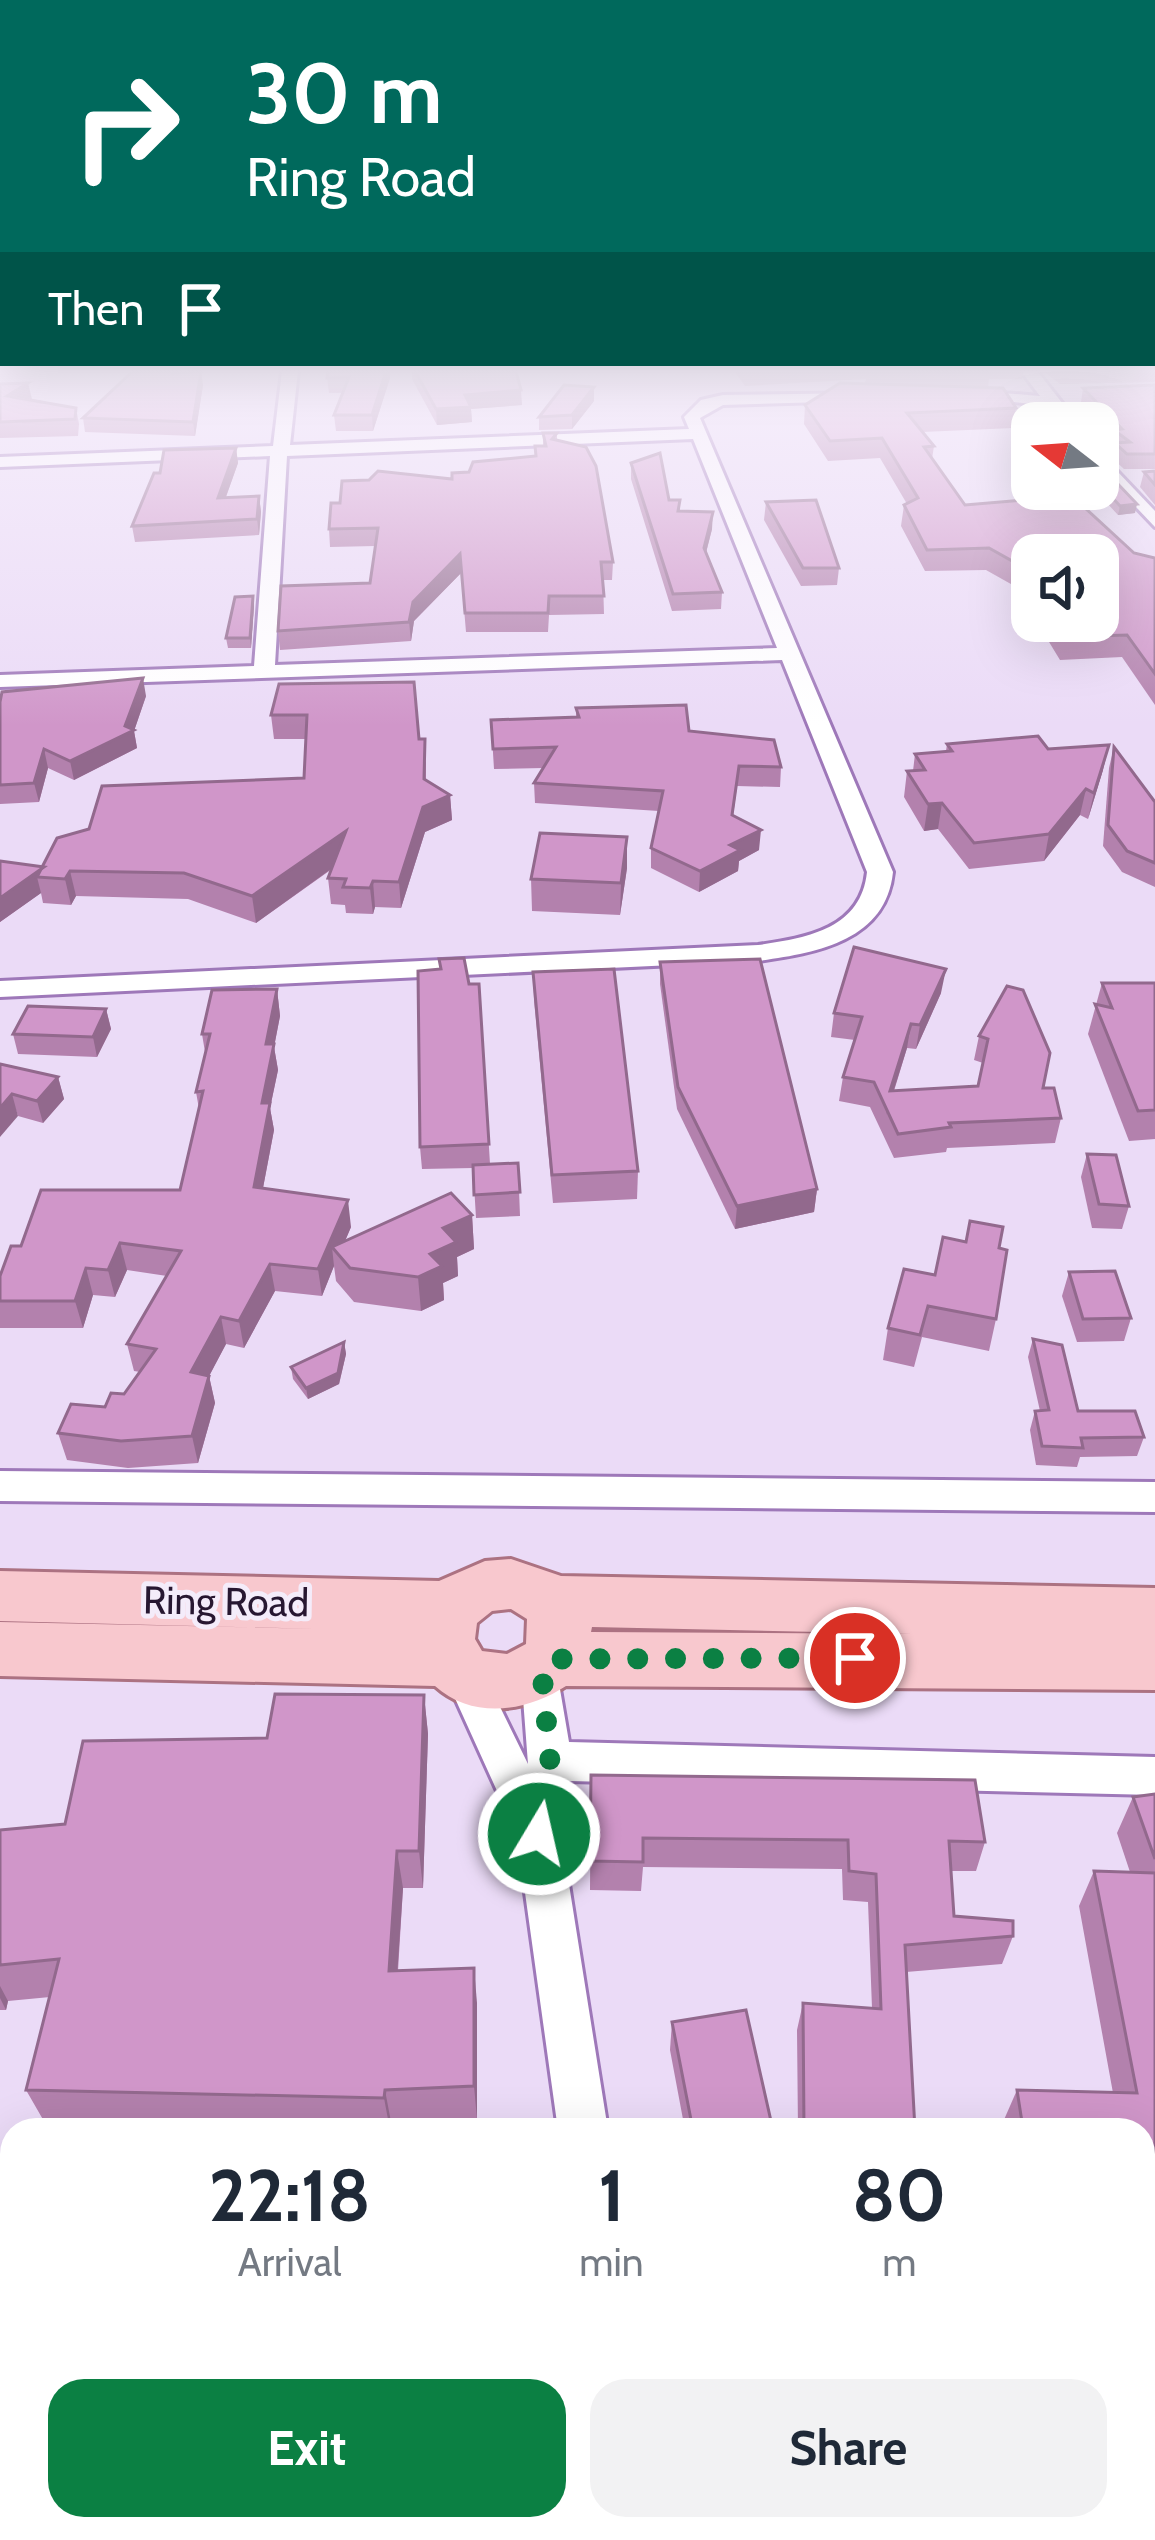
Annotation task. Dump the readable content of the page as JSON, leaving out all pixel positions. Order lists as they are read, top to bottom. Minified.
{"streets":{"main road":["Ring Road"]},"north":"left","page":{"turn":["30 m","Ring Road"],"then":"Then","eta":["22:18","Arrival","1","min","80","m"],"buttons":["Exit","Share"]}}
